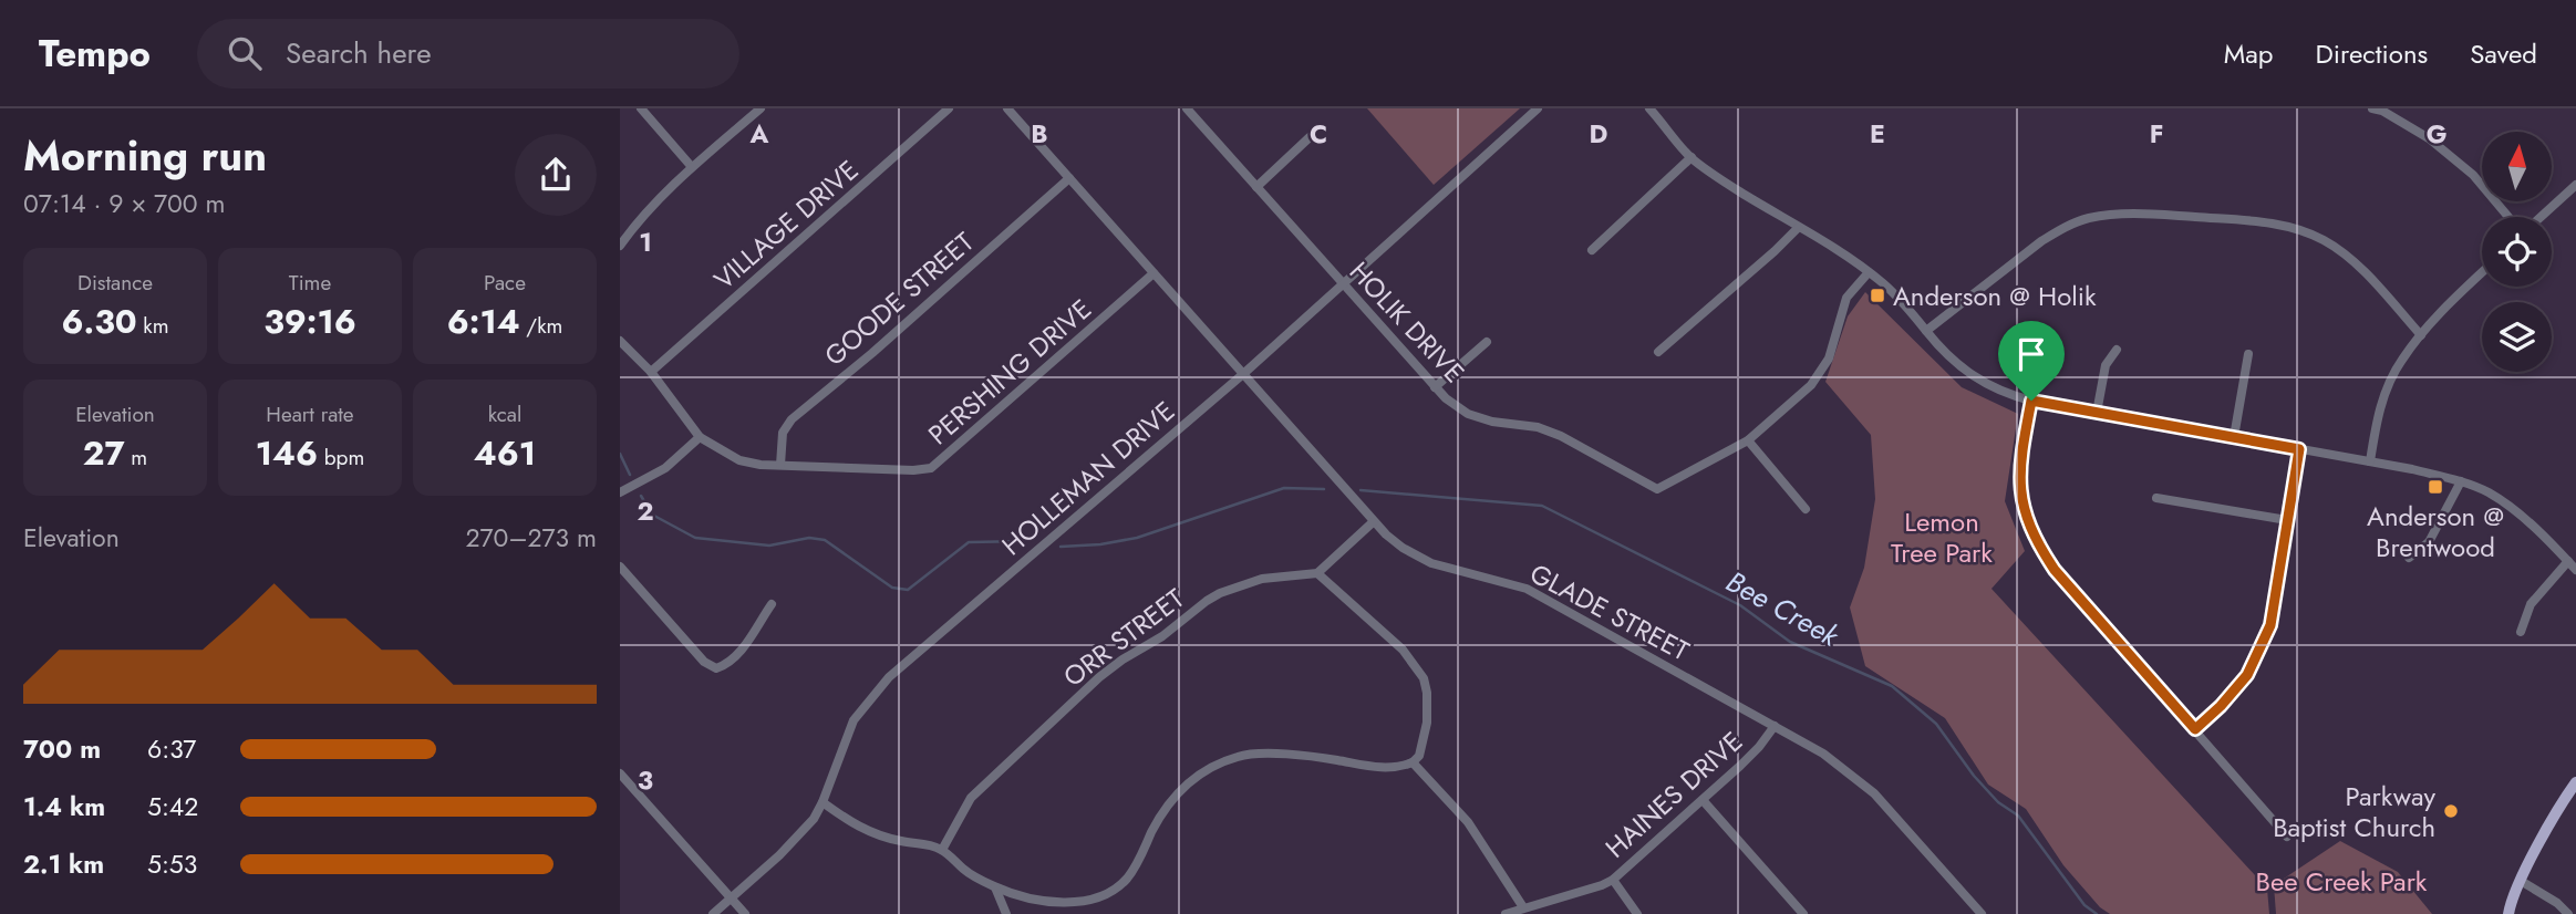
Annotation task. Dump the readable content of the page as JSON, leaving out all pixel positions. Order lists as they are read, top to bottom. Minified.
{"streets":{"street":["VILLAGE DRIVE","GOODE STREET","HOLIK DRIVE","PERSHING DRIVE","HOLLEMAN DRIVE","GLADE STREET","ORR STREET","HAINES DRIVE"]},"crossings":[["GOODE STREET","PERSHING DRIVE"],["GOODE STREET","GLADE STREET"],["HOLIK DRIVE","HOLLEMAN DRIVE"],["PERSHING DRIVE","GLADE STREET"],["HOLLEMAN DRIVE","GLADE STREET"],["GLADE STREET","HAINES DRIVE"]],"water":["Bee Creek"],"parks":["Lemon Tree Park","Bee Creek Park"],"places":{"transit":["Anderson @ Holik","Anderson @ Brentwood"],"other":["Parkway Baptist Church"]},"north":"top","page":{"header":"Tempo","search":"Search here","nav":["Map","Directions","Saved"],"heading":["Morning run","07:14 · 9 × 700 m"],"stats":[["Distance","6.30 km"],["Time","39:16"],["Pace","6:14 /km"],["Elevation","27 m"],["Heart rate","146 bpm"],["kcal","461"]],"chart":["Elevation","270–273 m"],"list":[{"name":"700 m","note":"6:37"},{"name":"1.4 km","note":"5:42"},{"name":"2.1 km","note":"5:53"}]},"grid":{"columns":["A","B","C","D","E","F","G"],"rows":["1","2","3"]}}
